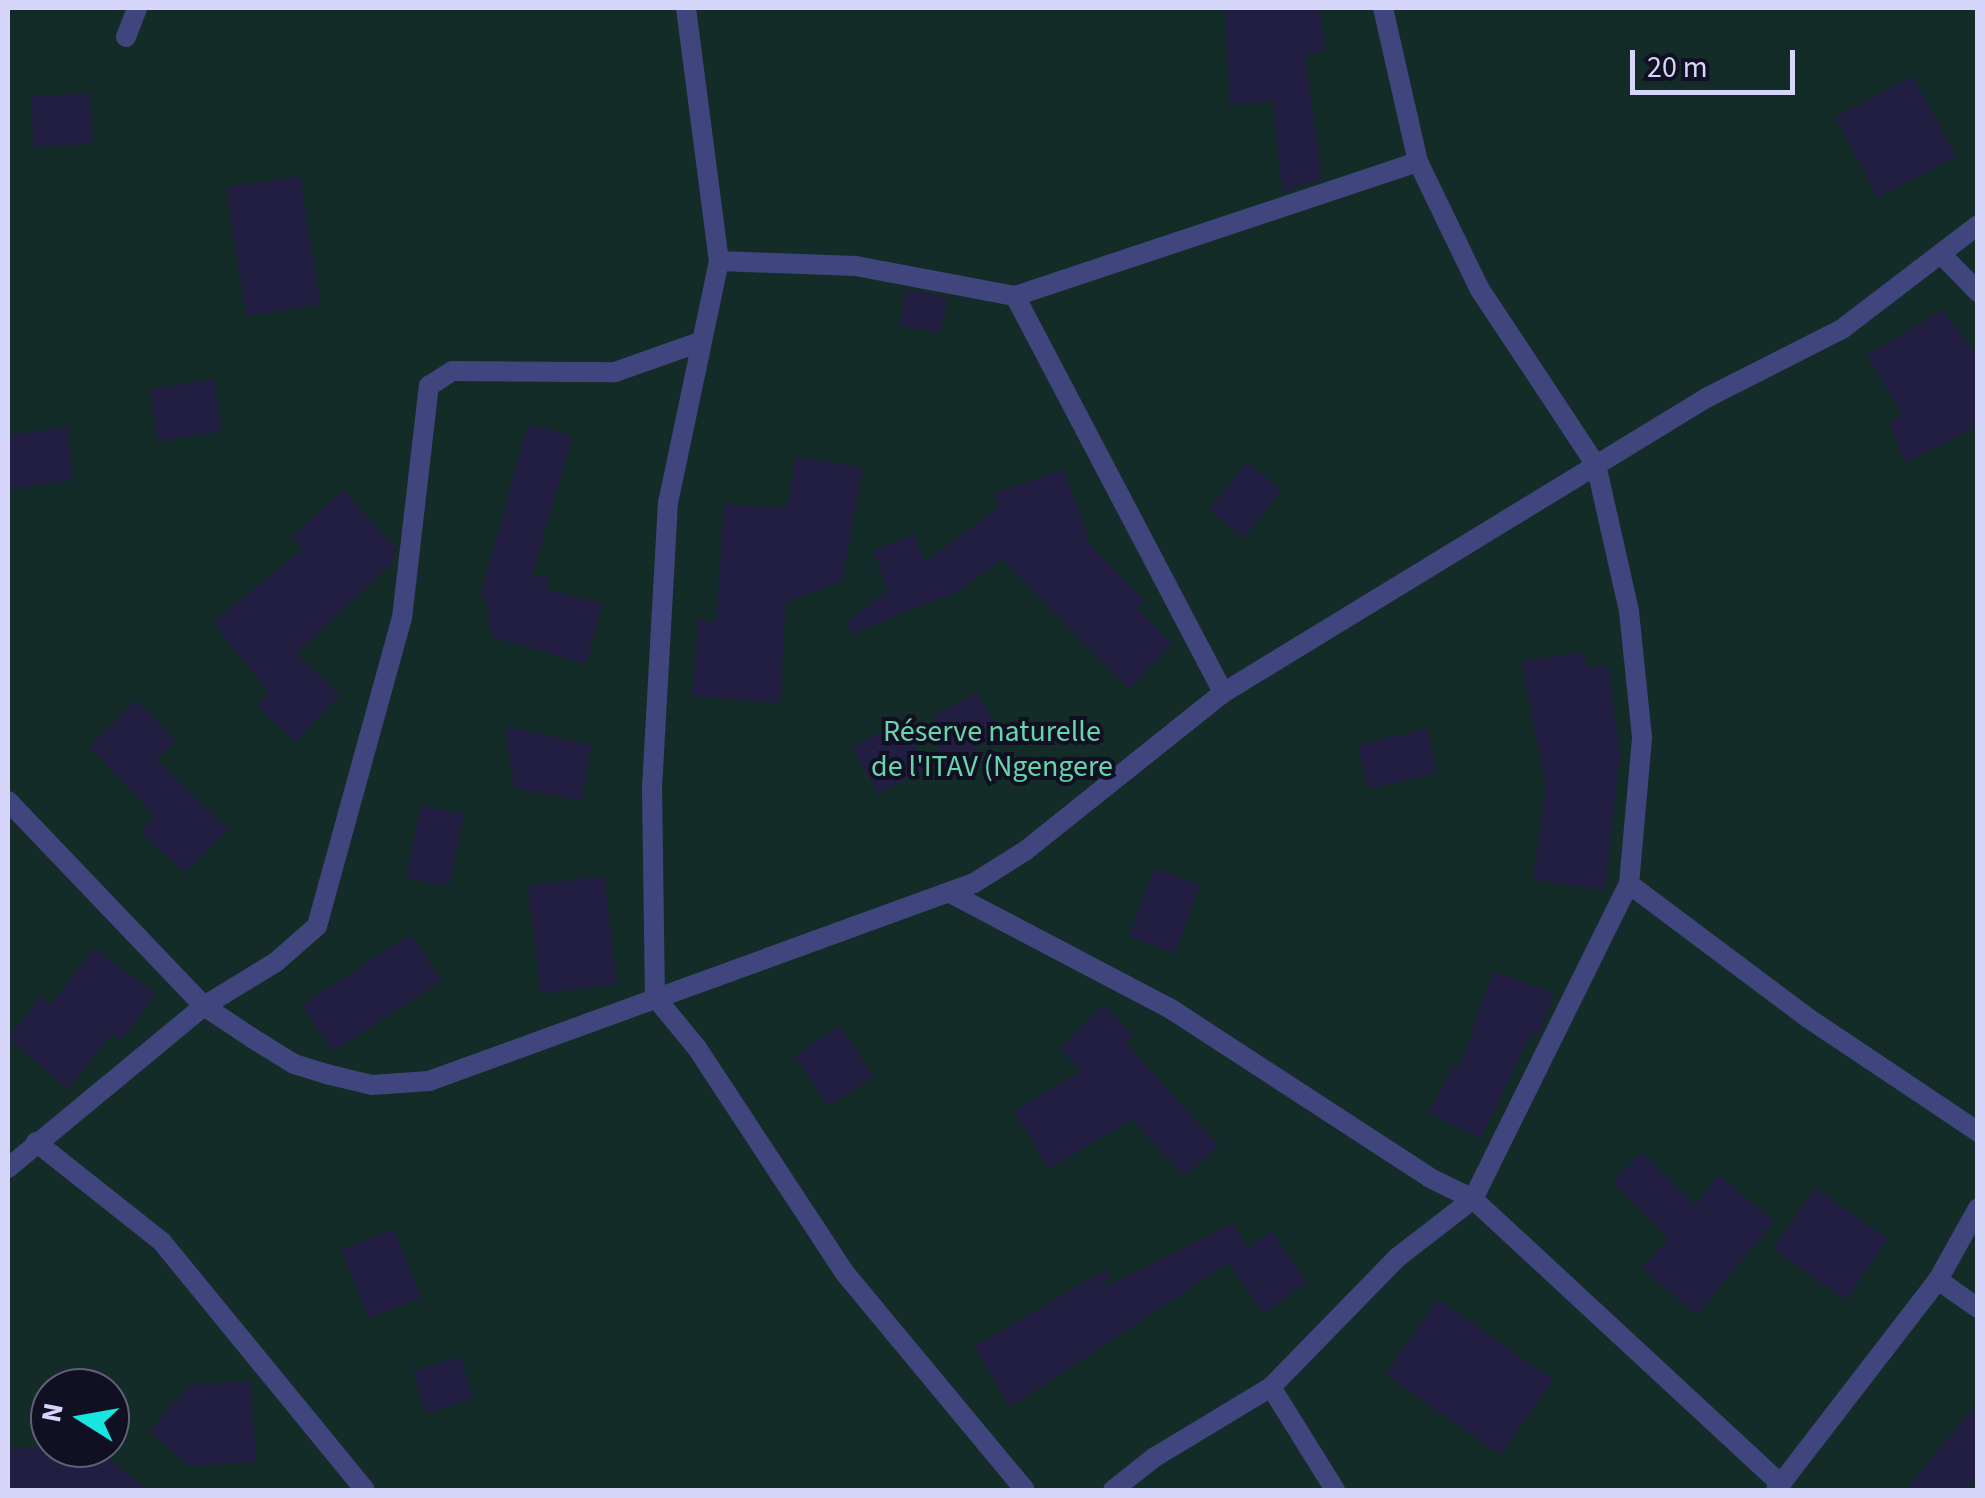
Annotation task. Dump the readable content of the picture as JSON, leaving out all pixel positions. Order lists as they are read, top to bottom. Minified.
{"parks":["Réserve naturelle de l'ITAV (Ngengere"],"scale_bar":"20 m","north":"left"}
